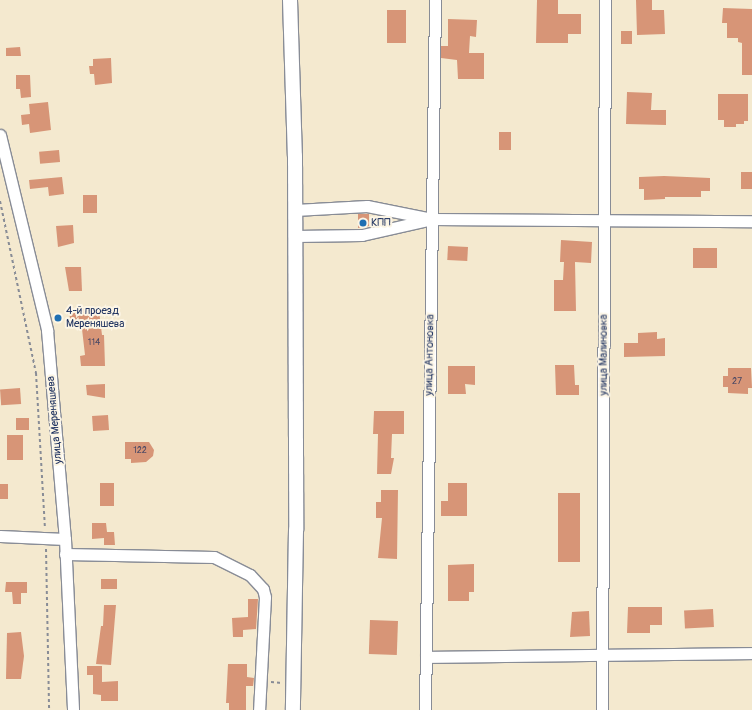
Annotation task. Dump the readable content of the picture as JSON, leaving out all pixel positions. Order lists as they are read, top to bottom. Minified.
{"streets":{"street":["улица Антоновка","улица Малиновка","улица Мереняшева"]},"places":["КПП","4-й проезд Мереняшева"],"house_numbers":["114","27","122"]}
